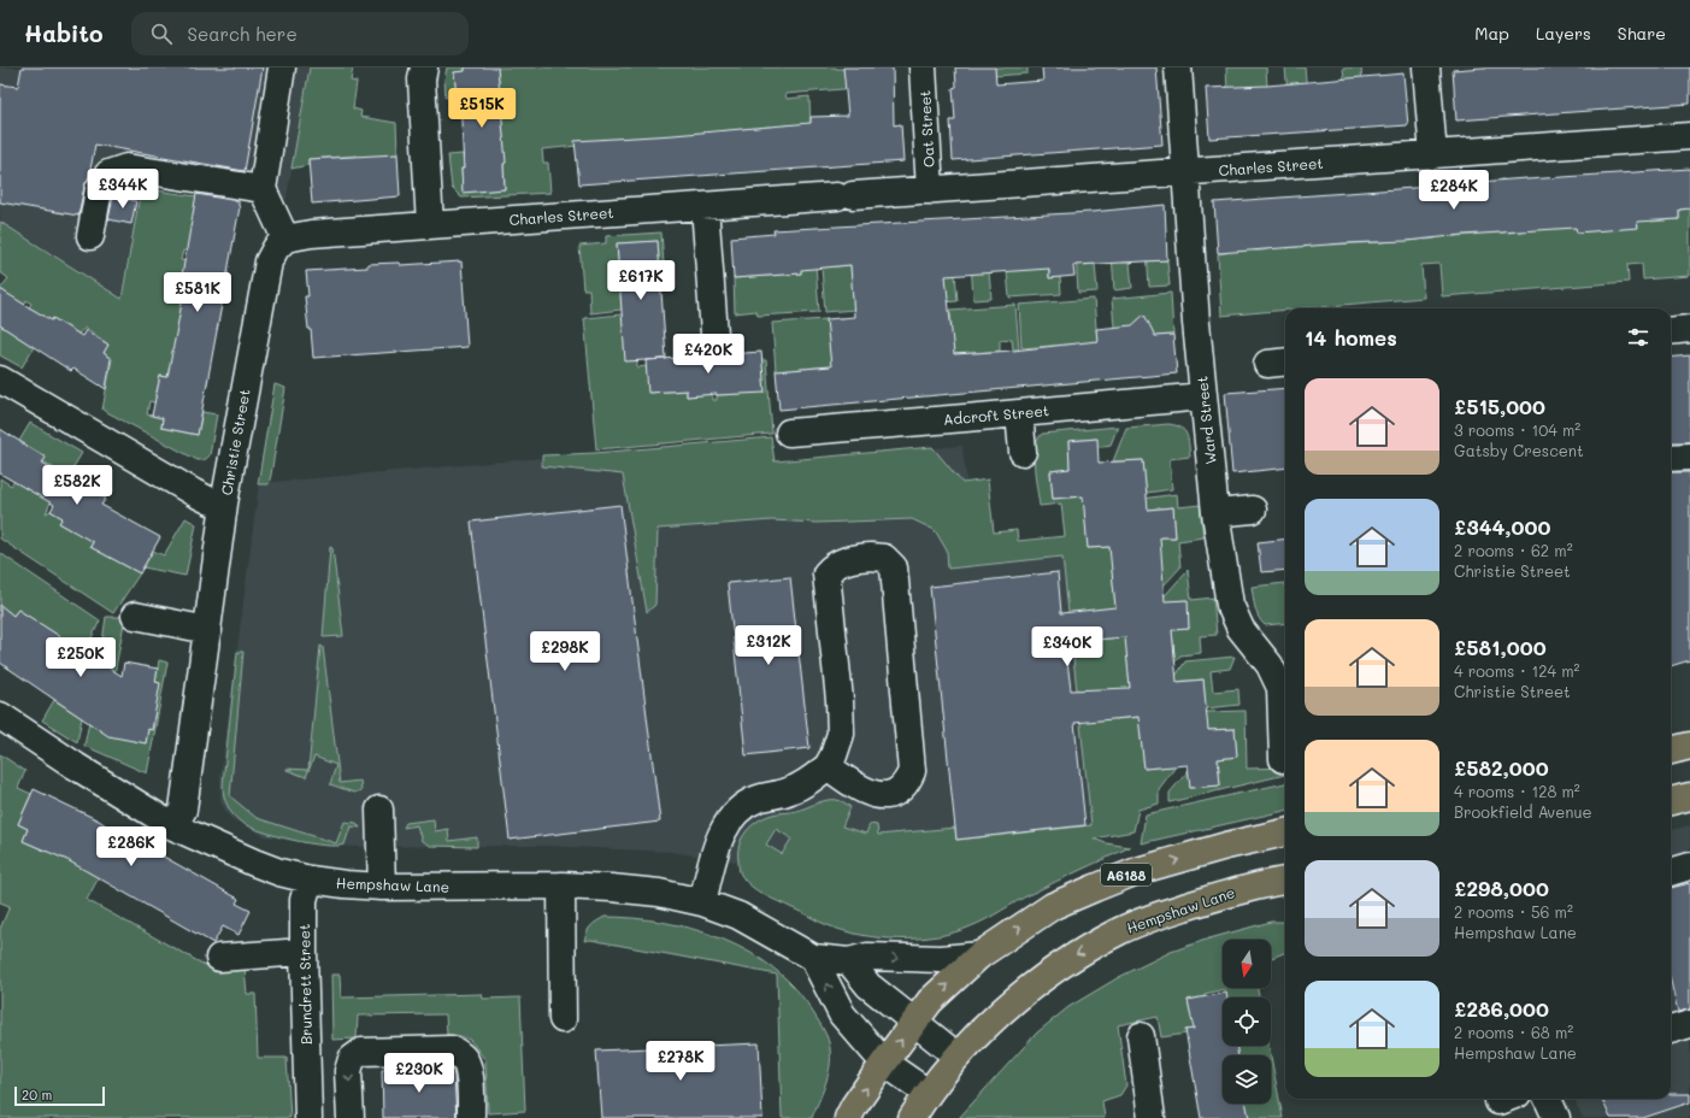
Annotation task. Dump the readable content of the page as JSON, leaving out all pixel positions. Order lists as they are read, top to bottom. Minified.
{"streets":{"main road":["A6188","Hempshaw Lane"],"street":["Oat Street","Charles Street","Adcroft Street","Ward Street","Christie Street","Brundrett Street"]},"crossings":[["Oat Street","Charles Street"],["Charles Street","Ward Street"],["Charles Street","Christie Street"],["Adcroft Street","Ward Street"],["Christie Street","Hempshaw Lane"],["Hempshaw Lane","Brundrett Street"]],"scale_bar":"20 m","north":"bottom","page":{"header":"Habito","search":"Search here","nav":["Map","Layers","Share"],"price":["£515K","£344K","£284K","£617K","£581K","£420K","£582K","£312K","£340K","£298K","£250K","£286K","£278K","£230K"],"heading":"14 homes","list":[{"name":"£515,000","note":"3 rooms · 104 m² · Gatsby Crescent"},{"name":"£344,000","note":"2 rooms · 62 m² · Christie Street"},{"name":"£581,000","note":"4 rooms · 124 m² · Christie Street"},{"name":"£582,000","note":"4 rooms · 128 m² · Brookfield Avenue"},{"name":"£298,000","note":"2 rooms · 56 m² · Hempshaw Lane"},{"name":"£286,000","note":"2 rooms · 68 m² · Hempshaw Lane"}],"scale":"20 m"}}
